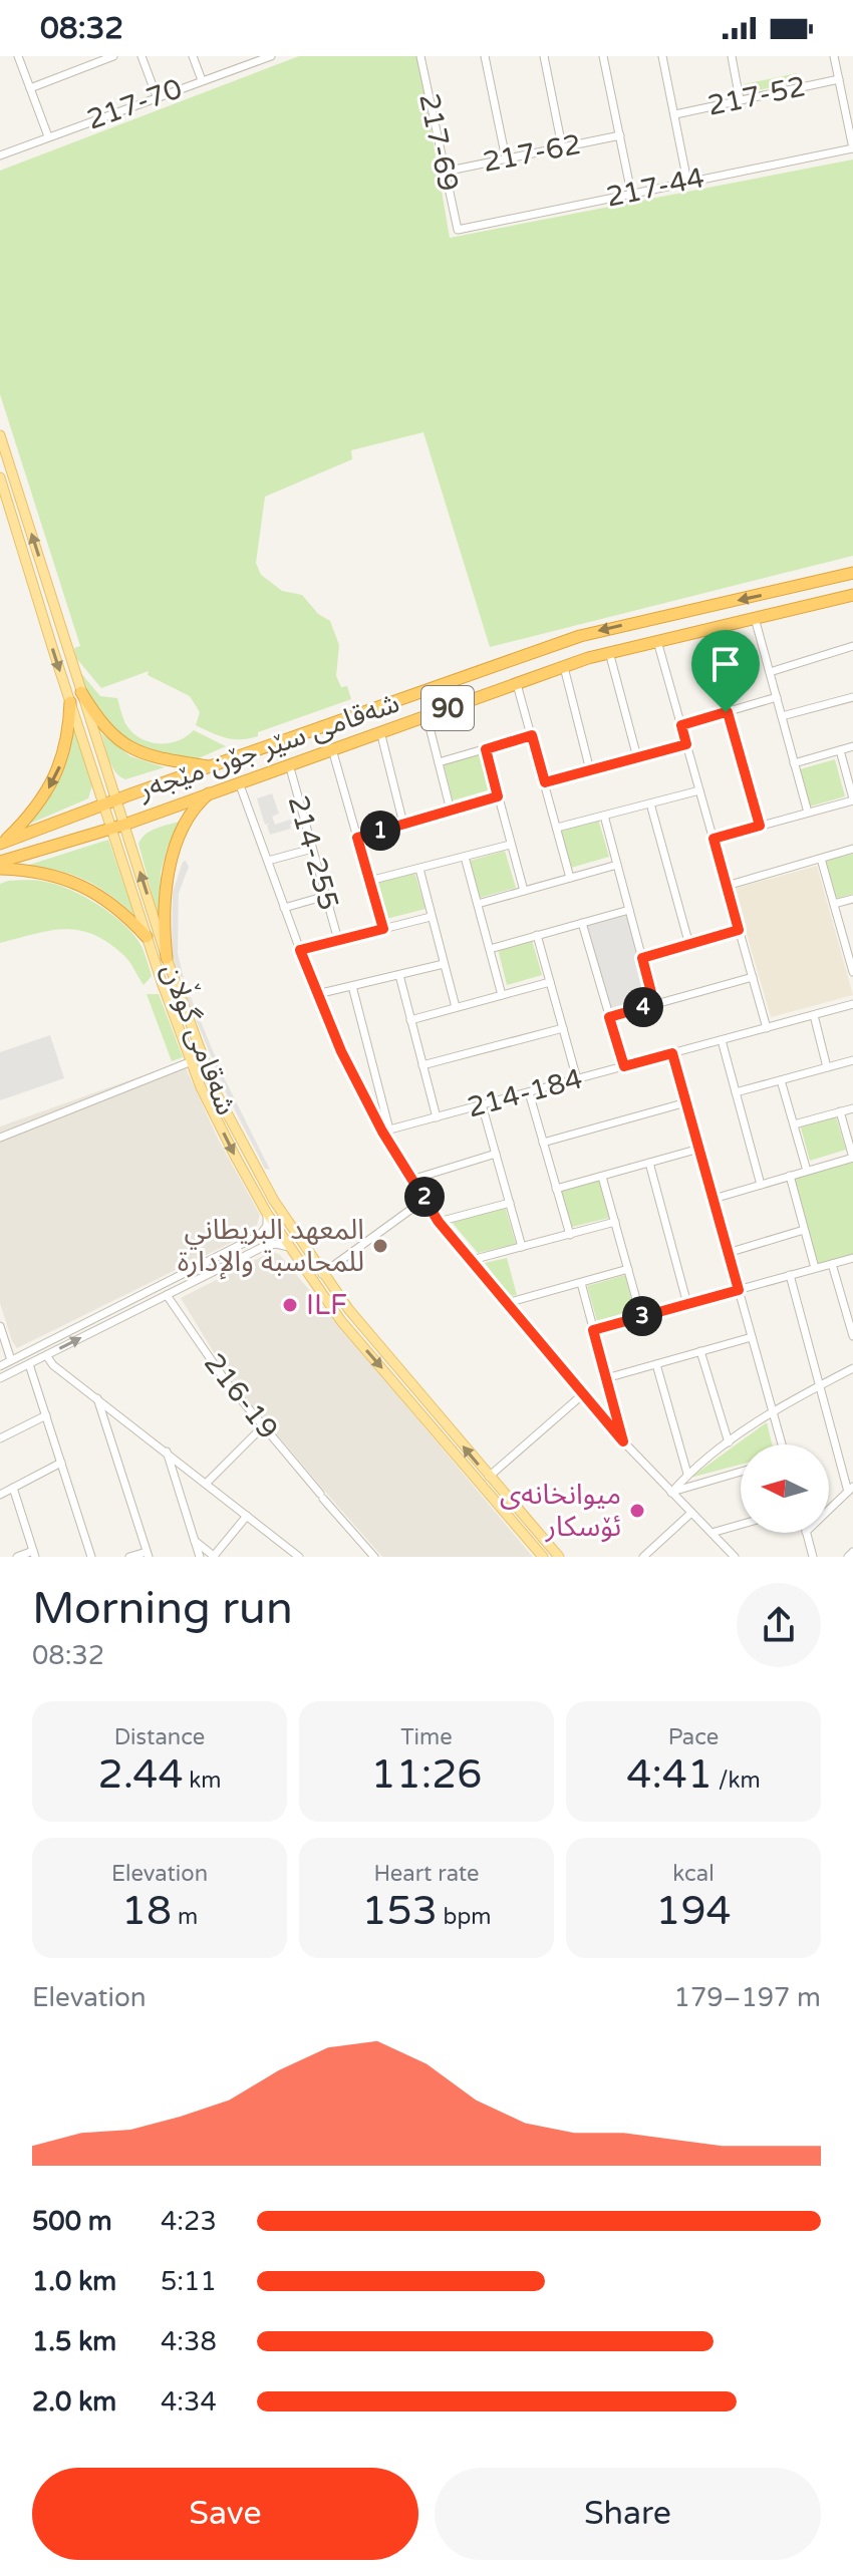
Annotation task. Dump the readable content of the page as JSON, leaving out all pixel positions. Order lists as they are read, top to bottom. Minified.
{"streets":{"highway":["90","شەقامی سێر جۆن مێجەر"],"main road":["شەقامی گوڵان"],"street":["217-52","217-70","217-69","217-62","217-44","214-255","214-184","216-19"]},"crossings":[["217-69","217-62"],["217-69","217-44"],["90","شەقامی سێر جۆن مێجەر"],["90","شەقامی گوڵان"],["شەقامی سێر جۆن مێجەر","214-255"],["شەقامی سێر جۆن مێجەر","شەقامی گوڵان"]],"places":["المعهد البريطاني للمحاسبة والإدارة","ILF","میوانخانەی ئۆسکار"],"north":"left","page":{"status":"08:32","pins":["1","4","2","3"],"heading":["Morning run","08:32"],"stats":[["Distance","2.44 km"],["Time","11:26"],["Pace","4:41 /km"],["Elevation","18 m"],["Heart rate","153 bpm"],["kcal","194"]],"chart":["Elevation","179–197 m"],"list":[{"name":"500 m","note":"4:23"},{"name":"1.0 km","note":"5:11"},{"name":"1.5 km","note":"4:38"},{"name":"2.0 km","note":"4:34"}],"buttons":["Save","Share"]}}
